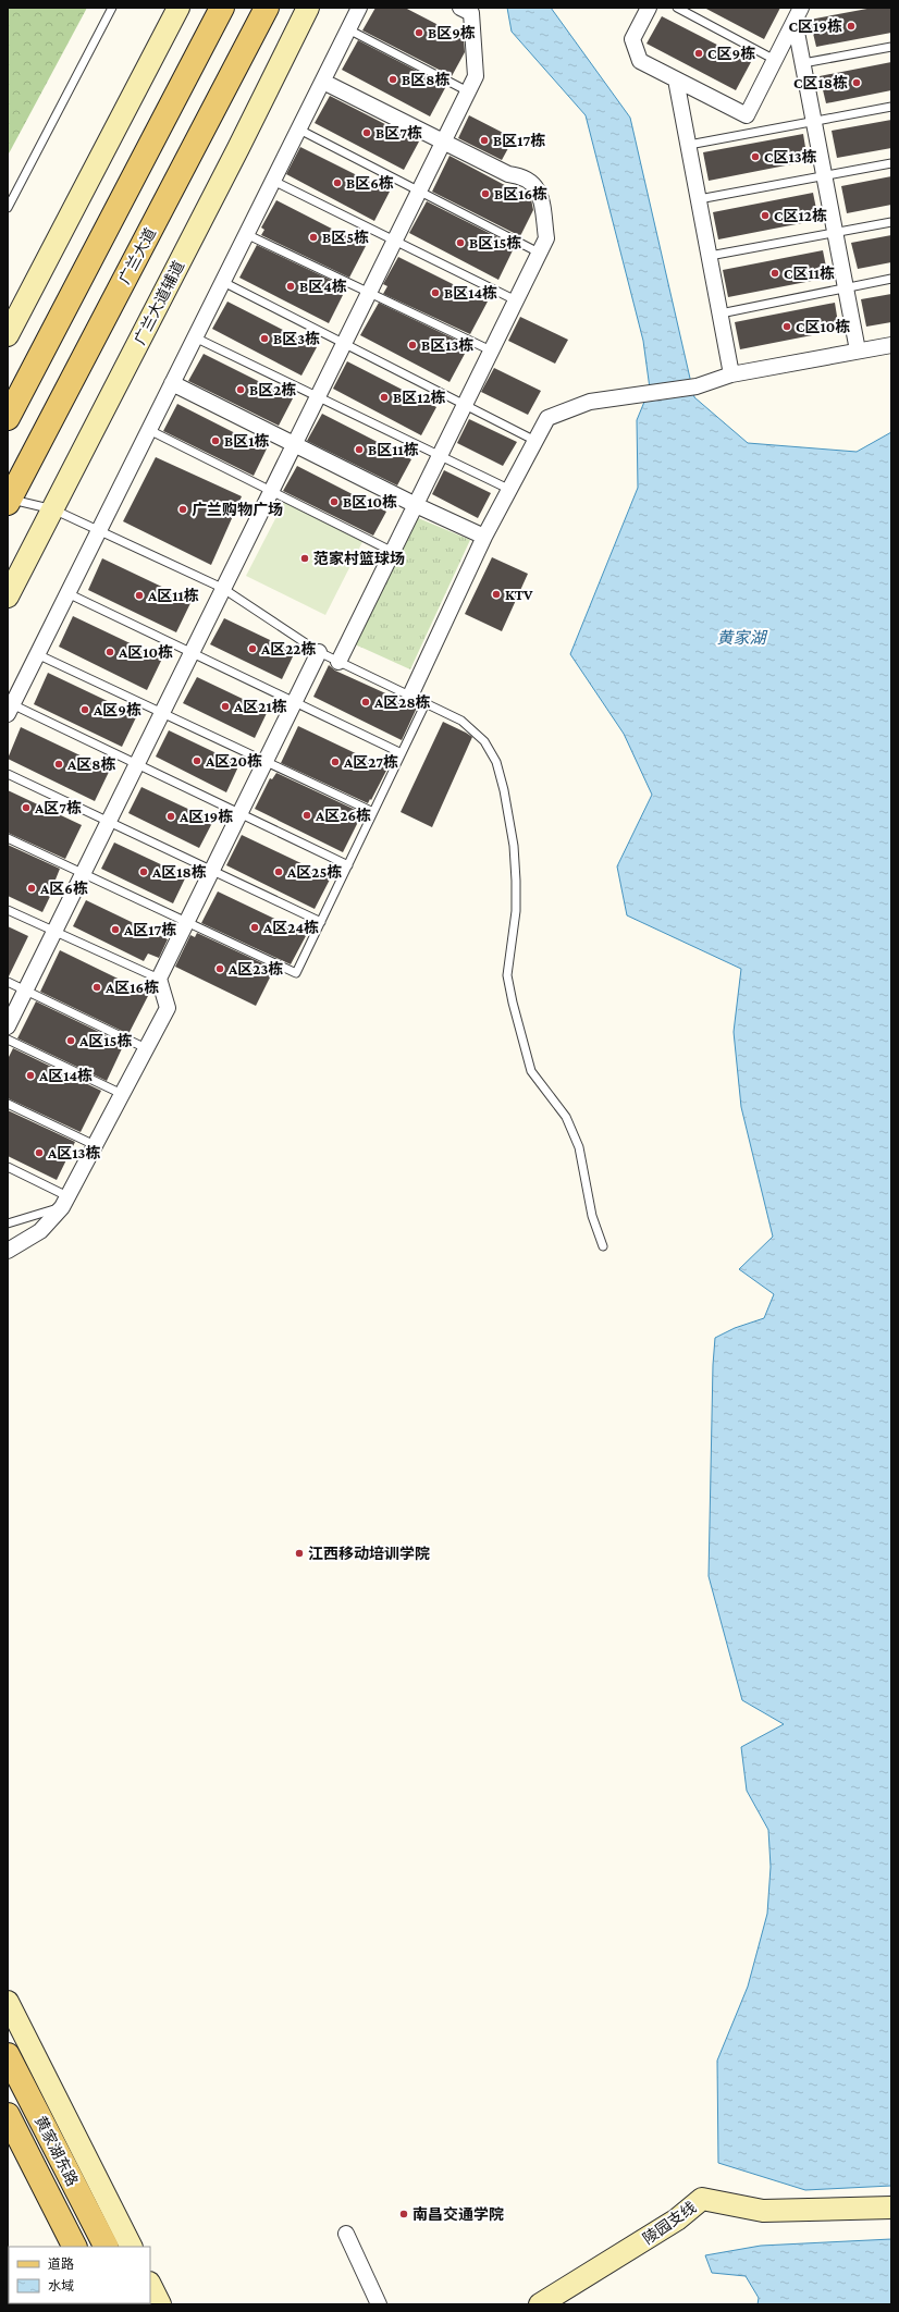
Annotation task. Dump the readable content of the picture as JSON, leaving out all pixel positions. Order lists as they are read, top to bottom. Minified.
{"streets":{"main road":["广兰大道","广兰大道辅道","黄家湖东路","陵园支线"]},"water":["黄家湖"],"places":["C区19栋","B区9栋","C区9栋","B区8栋","C区18栋","B区7栋","B区17栋","C区13栋","B区6栋","B区16栋","C区12栋","B区5栋","B区15栋","C区11栋","B区4栋","B区14栋","C区10栋","B区3栋","B区13栋","B区2栋","B区12栋","B区1栋","B区11栋","B区10栋","广兰购物广场","范家村篮球场","KTV","A区11栋","A区22栋","A区10栋","A区28栋","A区21栋","A区9栋","A区20栋","A区27栋","A区8栋","A区7栋","A区26栋","A区19栋","A区18栋","A区25栋","A区6栋","A区24栋","A区17栋","A区23栋","A区16栋","A区15栋","A区14栋","A区13栋","江西移动培训学院","南昌交通学院"],"legend":["道路","水域"]}
